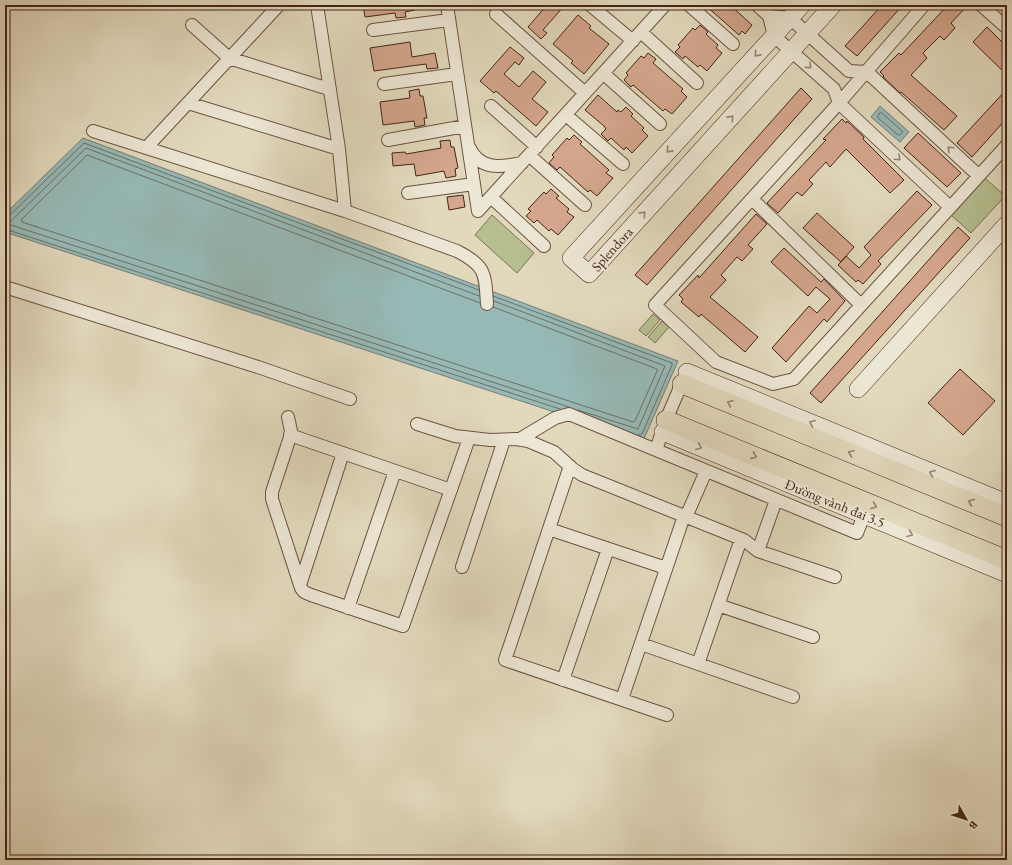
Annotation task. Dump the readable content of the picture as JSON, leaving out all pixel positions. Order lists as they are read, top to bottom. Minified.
{"streets":{"main road":["Đường vành đai 3.5"],"street":["Splendora"]},"north":"bottom right"}
